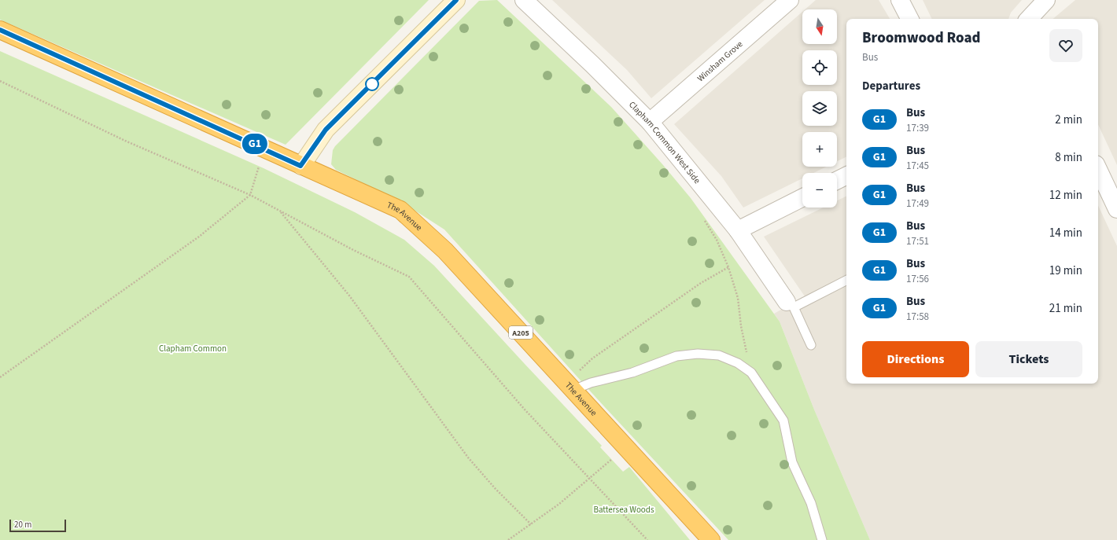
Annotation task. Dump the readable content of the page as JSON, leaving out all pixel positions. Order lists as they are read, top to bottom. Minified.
{"streets":{"highway":["The Avenue","A205"],"street":["Winsham Grove","Clapham Common West Side"]},"crossings":[["Winsham Grove","Clapham Common West Side"]],"parks":["Clapham Common","Battersea Woods"],"lines":["bus line G1"],"scale_bar":"20 m","north":"bottom","page":{"on_map":"G1","map_buttons":["+","−"],"heading":[["Broomwood Road","Bus"],"Departures"],"list":[{"mark":"G1","name":"Bus","note":"17:39","value":"2 min"},{"mark":"G1","name":"Bus","note":"17:45","value":"8 min"},{"mark":"G1","name":"Bus","note":"17:49","value":"12 min"},{"mark":"G1","name":"Bus","note":"17:51","value":"14 min"},{"mark":"G1","name":"Bus","note":"17:56","value":"19 min"},{"mark":"G1","name":"Bus","note":"17:58","value":"21 min"}],"buttons":["Directions","Tickets"],"scale":"20 m"}}
